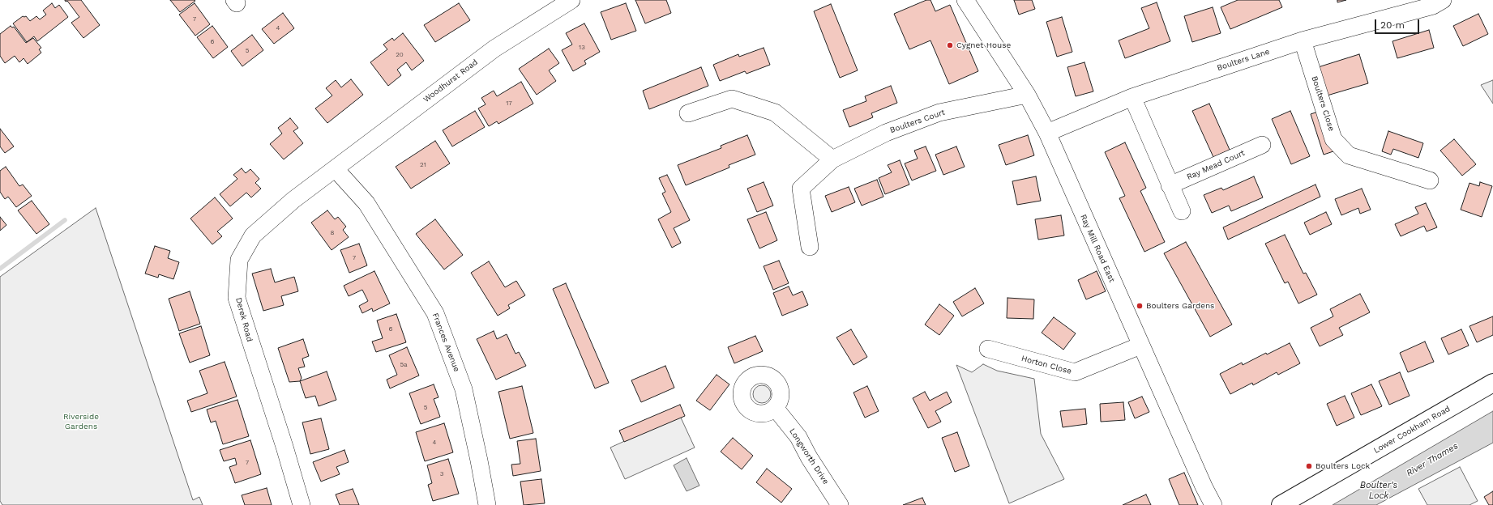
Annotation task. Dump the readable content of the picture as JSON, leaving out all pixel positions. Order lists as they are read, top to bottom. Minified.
{"streets":{"main road":["Lower Cookham Road"],"street":["Boulters Lane","Woodhurst Road","Boulters Close","Boulters Court","Ray Mead Court","Ray Mill Road East","Derek Road","Frances Avenue","Horton Close","Longworth Drive"]},"crossings":[["Boulters Lane","Boulters Close"],["Boulters Lane","Ray Mill Road East"],["Woodhurst Road","Derek Road"],["Woodhurst Road","Frances Avenue"],["Boulters Court","Ray Mill Road East"],["Ray Mill Road East","Horton Close"],["Derek Road","Frances Avenue"]],"water":["River Thames","Boulter's Lock"],"parks":["Riverside Gardens"],"places":["Cygnet House","Boulters Gardens","Boulters Lock"],"house_numbers":["7","4","6","13","5","20","17","21","8","7","6","5a","5","4","7","3"],"scale_bar":"20 m"}
